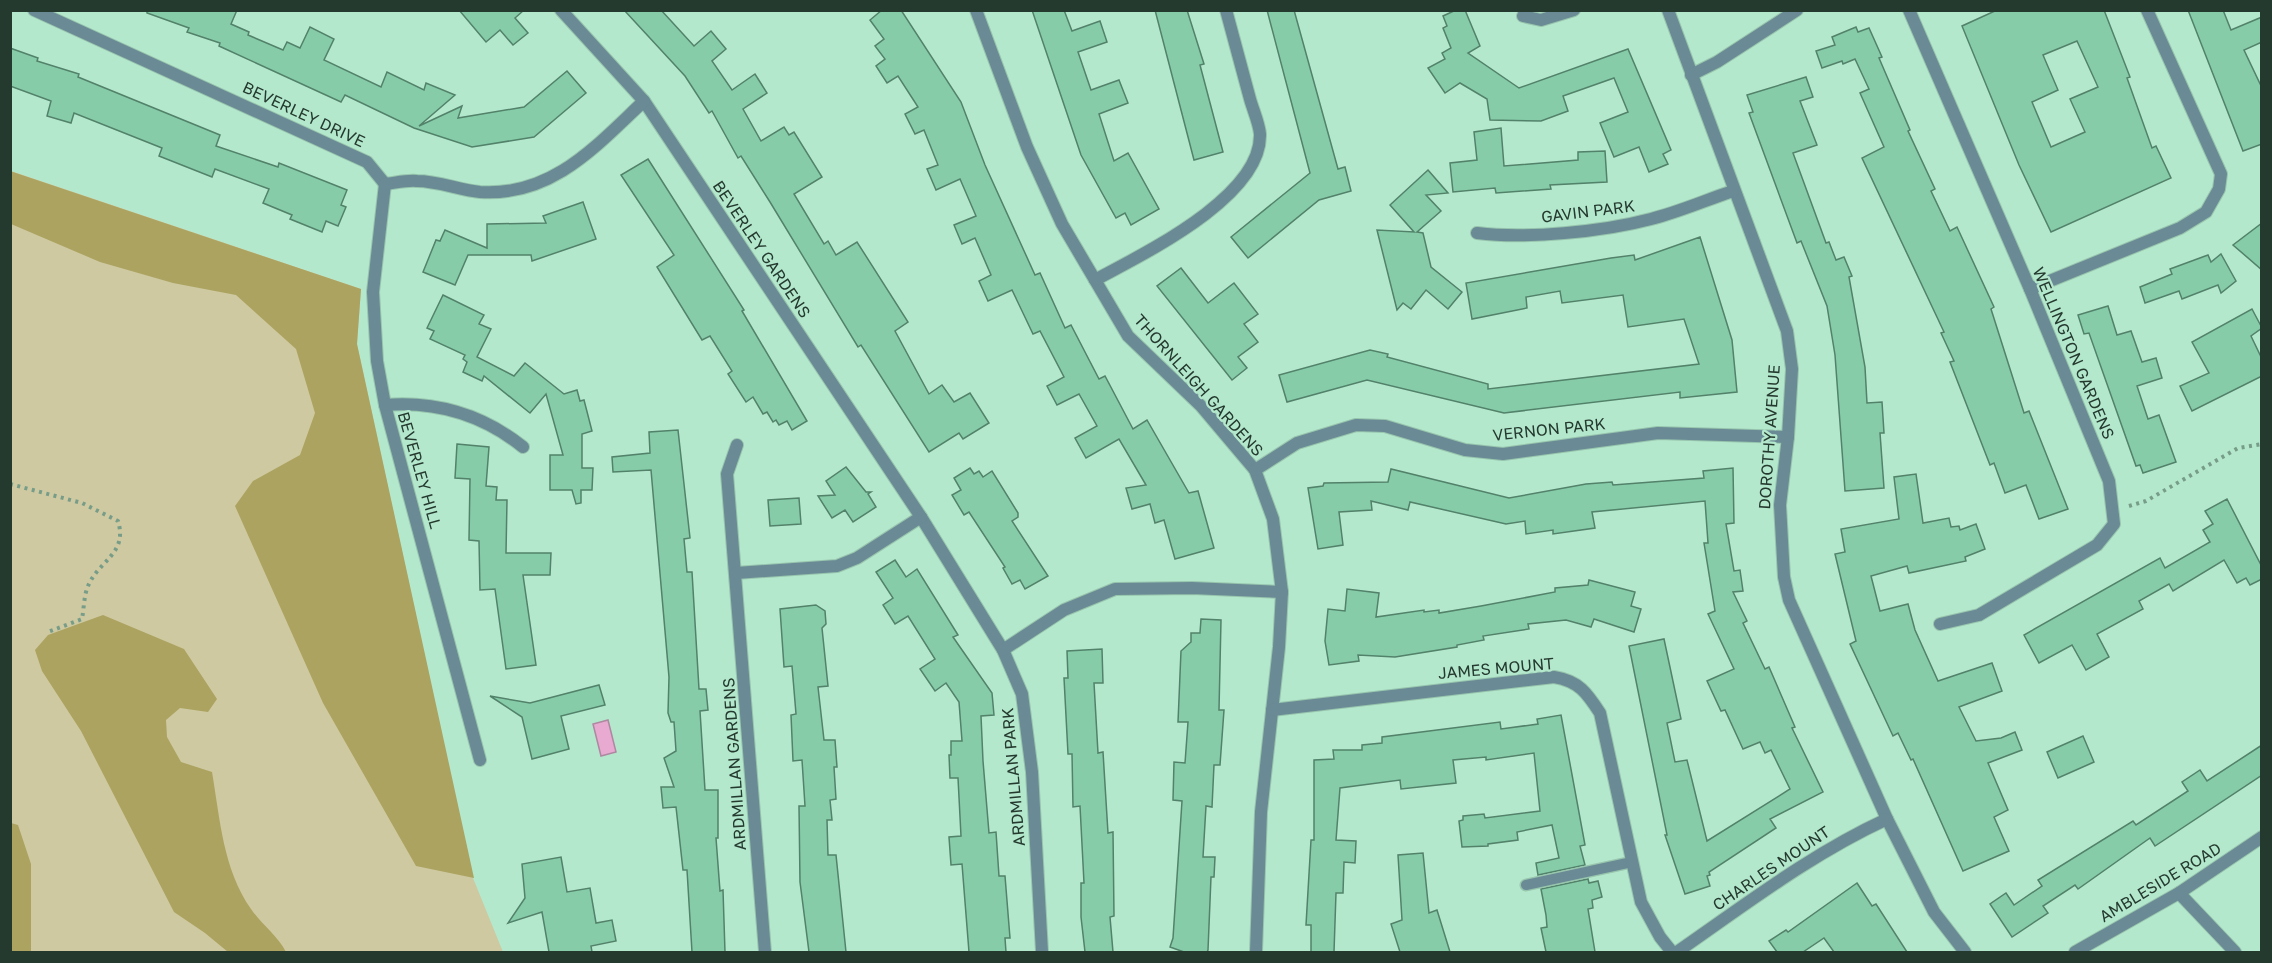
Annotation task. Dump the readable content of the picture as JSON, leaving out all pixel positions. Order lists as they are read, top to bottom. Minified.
{"streets":{"street":["BEVERLEY DRIVE","GAVIN PARK","BEVERLEY GARDENS","WELLINGTON GARDENS","THORNLEIGH GARDENS","VERNON PARK","DOROTHY AVENUE","BEVERLEY HILL","JAMES MOUNT","ARDMILLAN GARDENS","ARDMILLAN PARK","CHARLES MOUNT","AMBLESIDE ROAD"]},"crossings":[["BEVERLEY DRIVE","BEVERLEY HILL"],["GAVIN PARK","DOROTHY AVENUE"],["BEVERLEY GARDENS","ARDMILLAN PARK"],["THORNLEIGH GARDENS","VERNON PARK"],["THORNLEIGH GARDENS","JAMES MOUNT"],["VERNON PARK","DOROTHY AVENUE"],["DOROTHY AVENUE","CHARLES MOUNT"]]}
